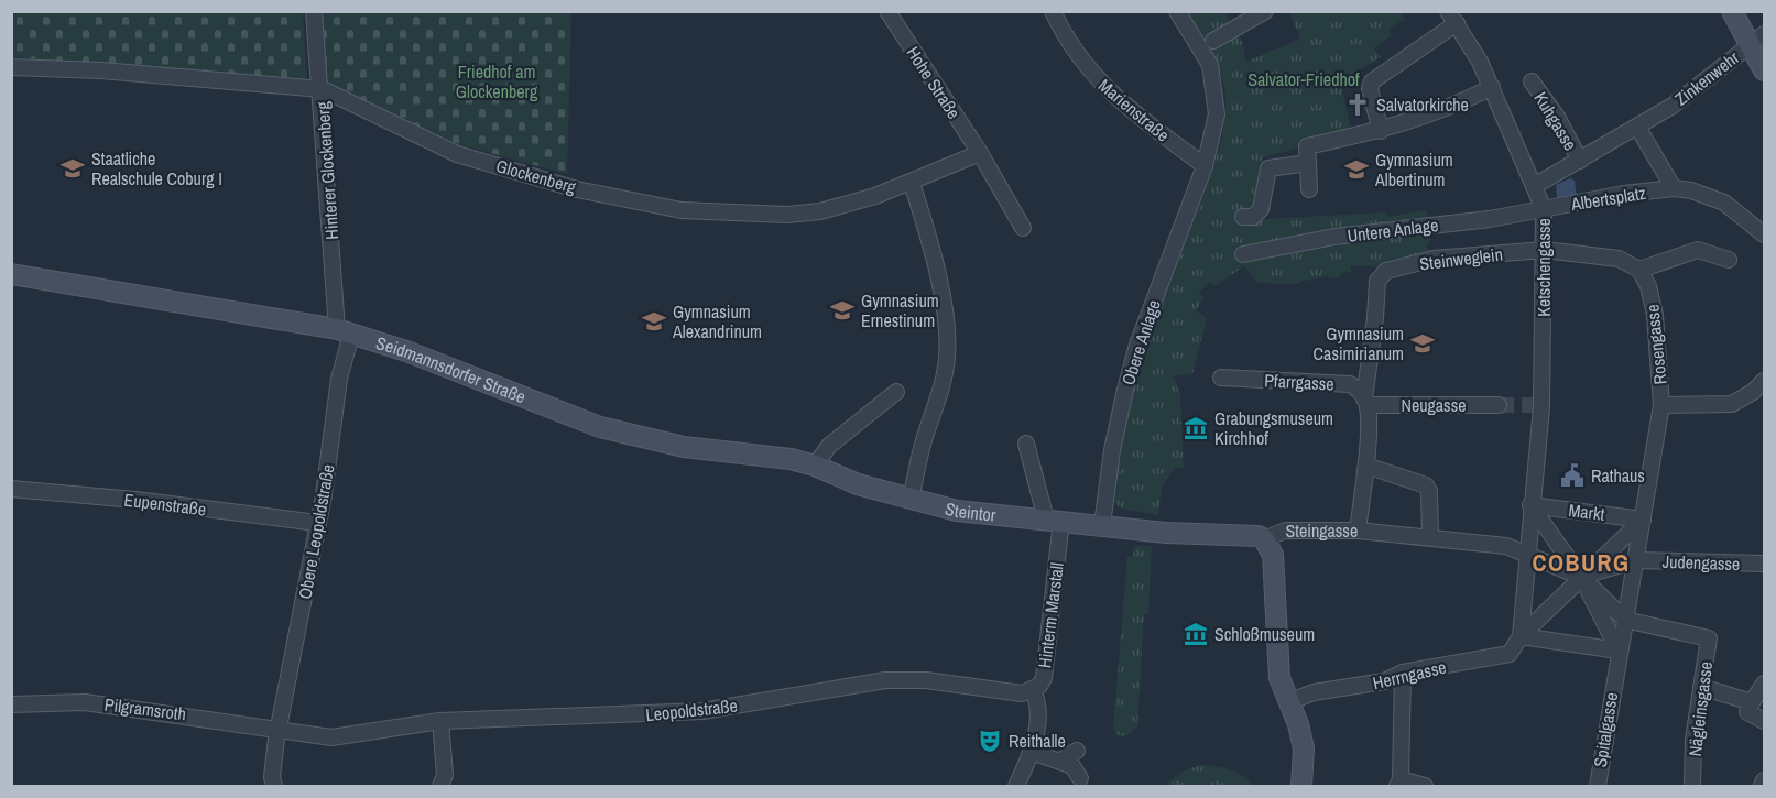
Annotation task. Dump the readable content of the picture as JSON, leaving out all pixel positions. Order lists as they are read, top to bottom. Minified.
{"streets":{"street":["Zinkenwehr","Hohe Straße","Marienstraße","Kuhgasse","Hinterer Glockenberg","Glockenberg","Albertsplatz","Untere Anlage","Steinweglein","Ketschengasse","Obere Anlage","Rosengasse","Seidmannsdorfer Straße","Pfarrgasse","Neugasse","Eupenstraße","Steintor","Markt","Obere Leopoldstraße","Steingasse","Judengasse","Hinterm Marstall","Herrngasse","Pilgramsroth","Nägleinsgasse","Leopoldstraße","Spitalgasse"]},"crossings":[["Zinkenwehr","Albertsplatz"],["Hohe Straße","Glockenberg"],["Marienstraße","Obere Anlage"],["Kuhgasse","Albertsplatz"],["Hinterer Glockenberg","Glockenberg"],["Hinterer Glockenberg","Seidmannsdorfer Straße"],["Hinterer Glockenberg","Obere Leopoldstraße"],["Albertsplatz","Untere Anlage"],["Albertsplatz","Ketschengasse"],["Untere Anlage","Ketschengasse"],["Steinweglein","Ketschengasse"],["Steinweglein","Pfarrgasse"],["Steinweglein","Neugasse"],["Ketschengasse","Markt"],["Obere Anlage","Steingasse"],["Rosengasse","Markt"],["Seidmannsdorfer Straße","Steintor"],["Seidmannsdorfer Straße","Obere Leopoldstraße"],["Pfarrgasse","Neugasse"],["Eupenstraße","Obere Leopoldstraße"],["Steintor","Steingasse"],["Steintor","Hinterm Marstall"],["Markt","Steingasse"],["Markt","Judengasse"],["Markt","Herrngasse"],["Markt","Nägleinsgasse"],["Markt","Spitalgasse"],["Obere Leopoldstraße","Pilgramsroth"],["Steingasse","Hinterm Marstall"],["Hinterm Marstall","Leopoldstraße"],["Pilgramsroth","Leopoldstraße"]],"districts":["COBURG"],"parks":["Friedhof am Glockenberg","Salvator-Friedhof"],"places":{"church":["Salvatorkirche"],"school or university":["Staatliche Realschule Coburg I","Gymnasium Albertinum","Gymnasium Ernestinum","Gymnasium Alexandrinum","Gymnasium Casimirianum"],"museum":["Grabungsmuseum Kirchhof","Schloßmuseum"],"public building":["Rathaus"],"theatre":["Reithalle"]}}
